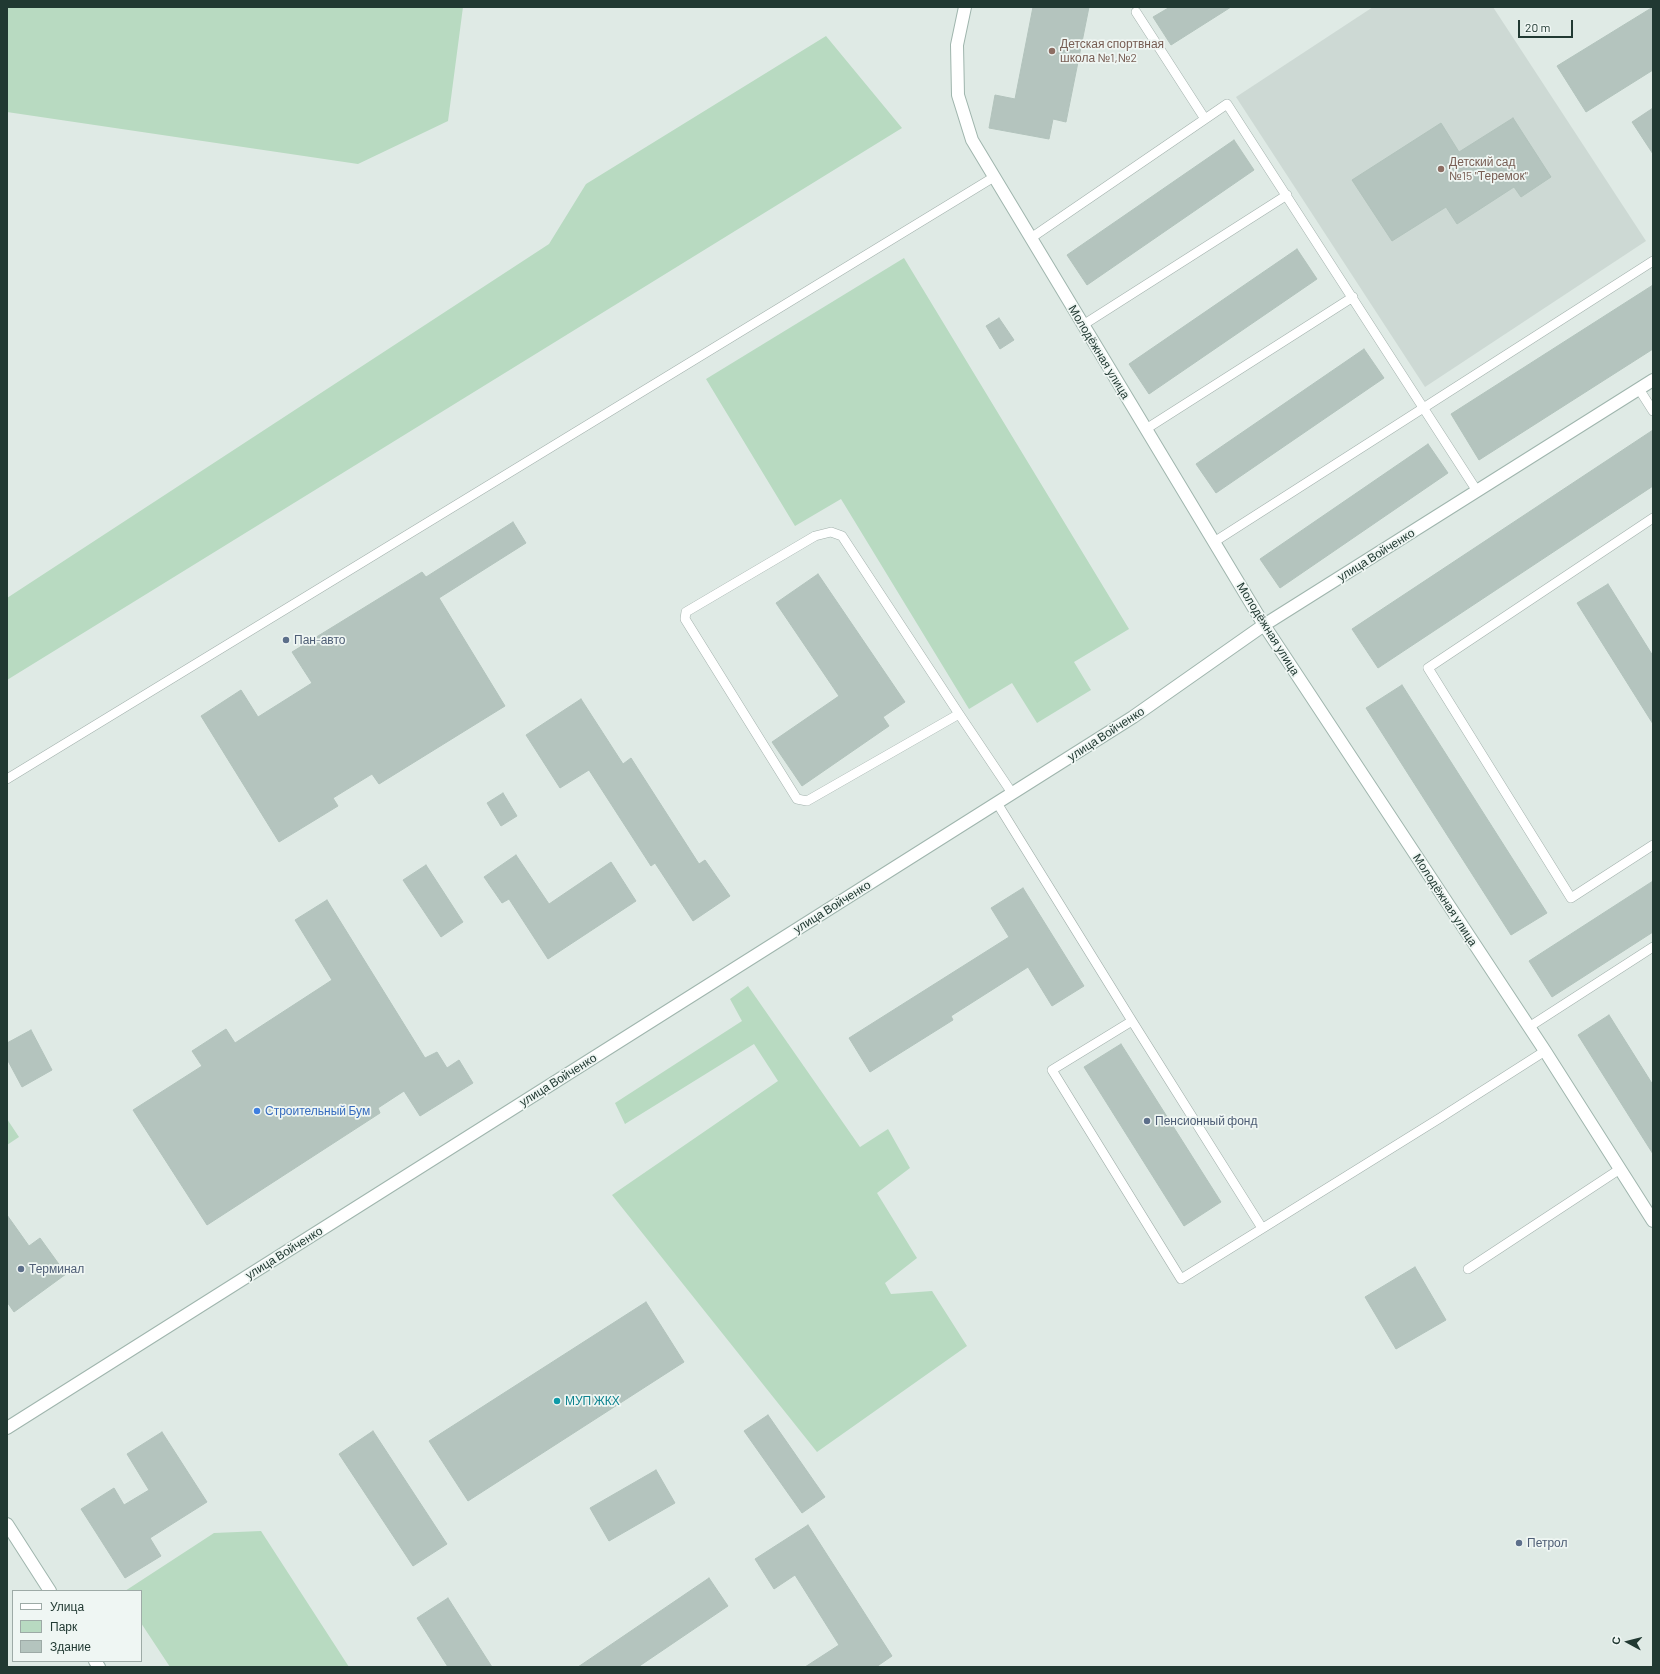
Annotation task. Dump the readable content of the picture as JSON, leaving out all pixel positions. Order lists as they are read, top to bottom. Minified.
{"streets":{"main road":["Молодёжная улица","улица Войченко"]},"crossings":[["Молодёжная улица","улица Войченко"]],"places":["Детская спортвная школа №1,№2","Детский сад №15 \"Теремок\"","Пан-авто","Строительный Бум","Пенсионный фонд","Терминал","МУП ЖКХ","Петрол"],"legend":["Улица","Парк","Здание"],"scale_bar":"20 m","north":"left"}
